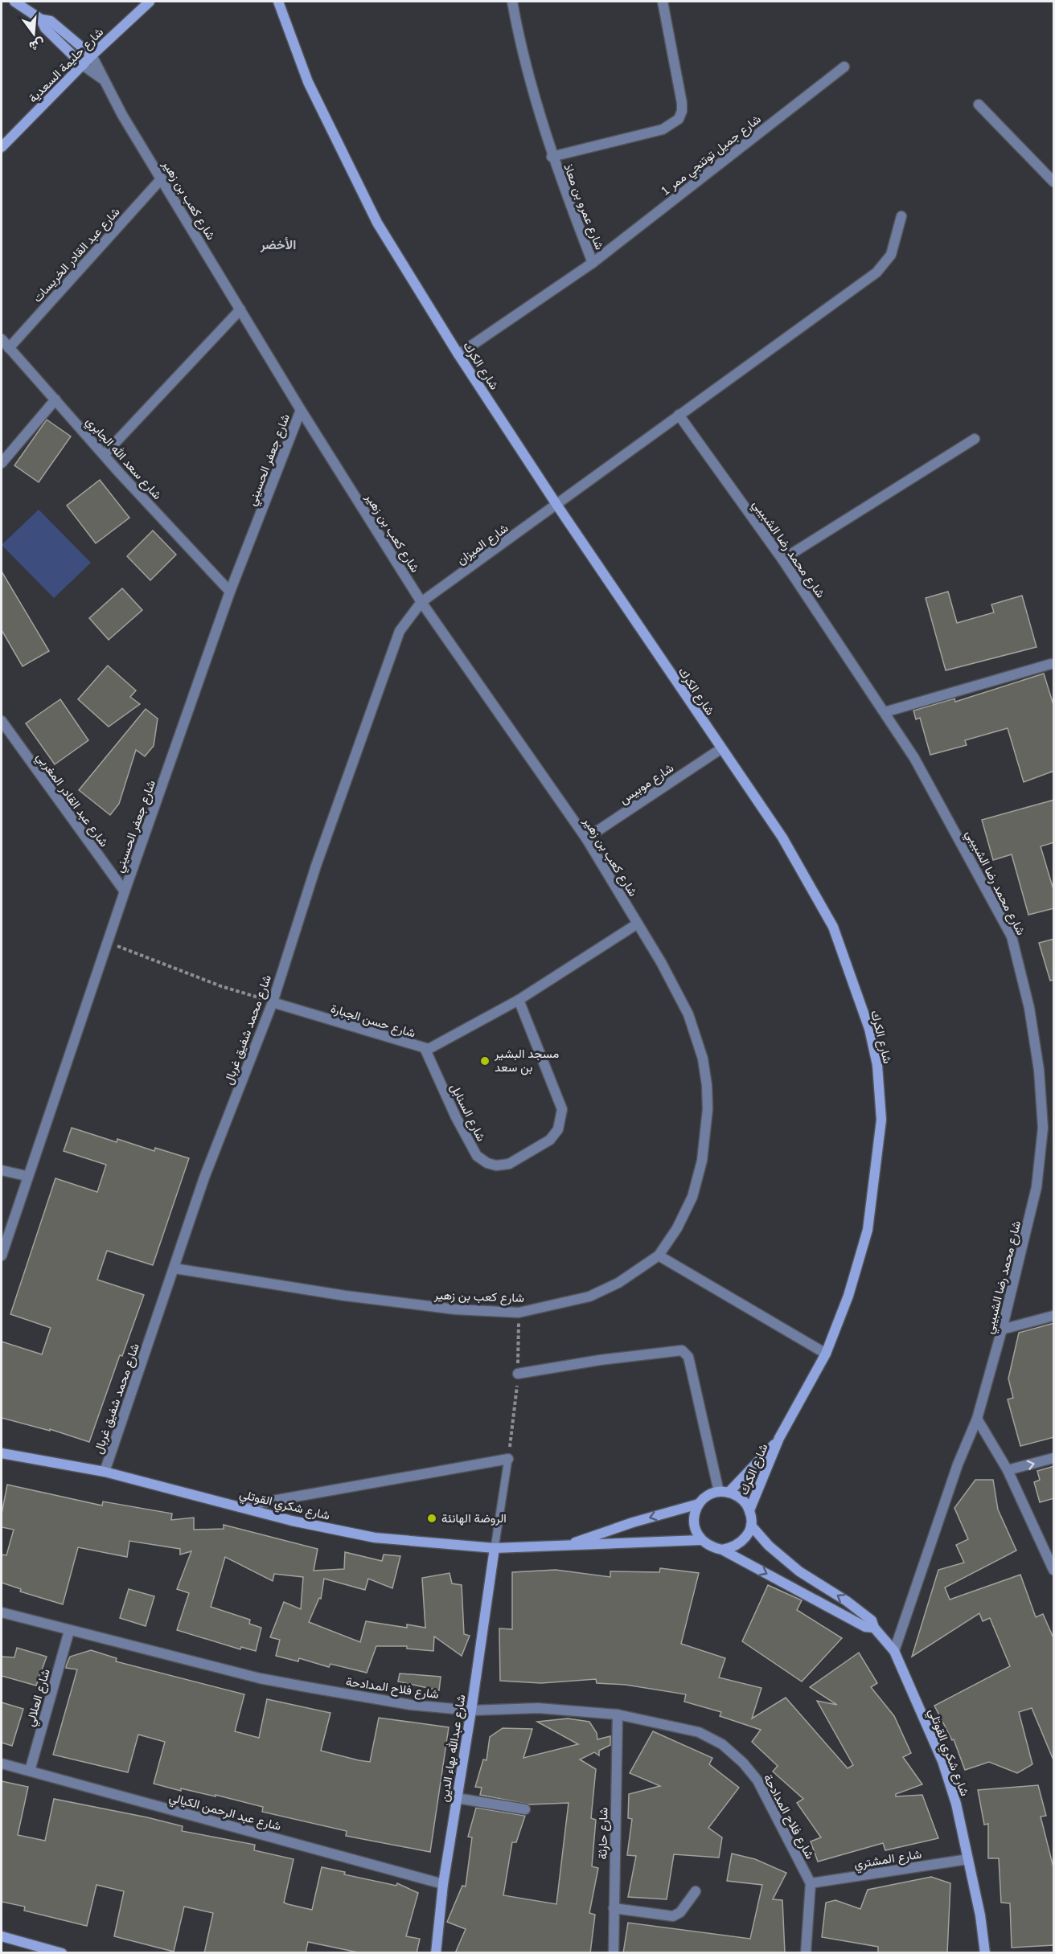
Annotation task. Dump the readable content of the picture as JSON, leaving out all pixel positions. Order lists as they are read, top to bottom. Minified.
{"streets":{"street":["شارع حليمة السعدية","شارع جميل توتنجي ممر 1","شارع كعب بن زهير","شارع عمرو بن معاذ","شارع عبد القادر الخريسات","شارع الكرك","شارع سعد الله الجابري","شارع جعفر الحسيني","شارع الميزان","شارع محمد رضا الشبيبي","شارع موبيس","شارع عبد القادر المغربي","شارع حسن الجبارة","شارع محمد شفيق غربال","شارع السنابل","شارع شكري القوتلي","شارع فلاح المدادحة","شارع العلالي","شارع عبدالله بهاء الدين","شارع عبد الرحمن الكيالي","شارع حارثة","شارع المشتري"]},"crossings":[["شارع حليمة السعدية","شارع كعب بن زهير"],["شارع جميل توتنجي ممر 1","شارع عمرو بن معاذ"],["شارع كعب بن زهير","شارع عبد القادر الخريسات"],["شارع كعب بن زهير","شارع جعفر الحسيني"],["شارع كعب بن زهير","شارع الميزان"],["شارع كعب بن زهير","شارع موبيس"],["شارع كعب بن زهير","شارع حسن الجبارة"],["شارع كعب بن زهير","شارع محمد شفيق غربال"],["شارع عمرو بن معاذ","شارع الكرك"],["شارع عبد القادر الخريسات","شارع سعد الله الجابري"],["شارع الكرك","شارع الميزان"],["شارع الكرك","شارع موبيس"],["شارع الكرك","شارع شكري القوتلي"],["شارع سعد الله الجابري","شارع جعفر الحسيني"],["شارع جعفر الحسيني","شارع عبد القادر المغربي"],["شارع الميزان","شارع محمد شفيق غربال"],["شارع محمد رضا الشبيبي","شارع شكري القوتلي"],["شارع حسن الجبارة","شارع محمد شفيق غربال"],["شارع حسن الجبارة","شارع السنابل"],["شارع محمد شفيق غربال","شارع شكري القوتلي"],["شارع شكري القوتلي","شارع عبدالله بهاء الدين"],["شارع شكري القوتلي","شارع المشتري"],["شارع فلاح المدادحة","شارع العلالي"],["شارع فلاح المدادحة","شارع عبدالله بهاء الدين"],["شارع فلاح المدادحة","شارع حارثة"],["شارع فلاح المدادحة","شارع المشتري"],["شارع العلالي","شارع عبد الرحمن الكيالي"],["شارع عبدالله بهاء الدين","شارع عبد الرحمن الكيالي"]],"districts":["الأخضر"],"places":["مسجد البشير بن سعد","الروضة الهانئة"],"north":"bottom"}
